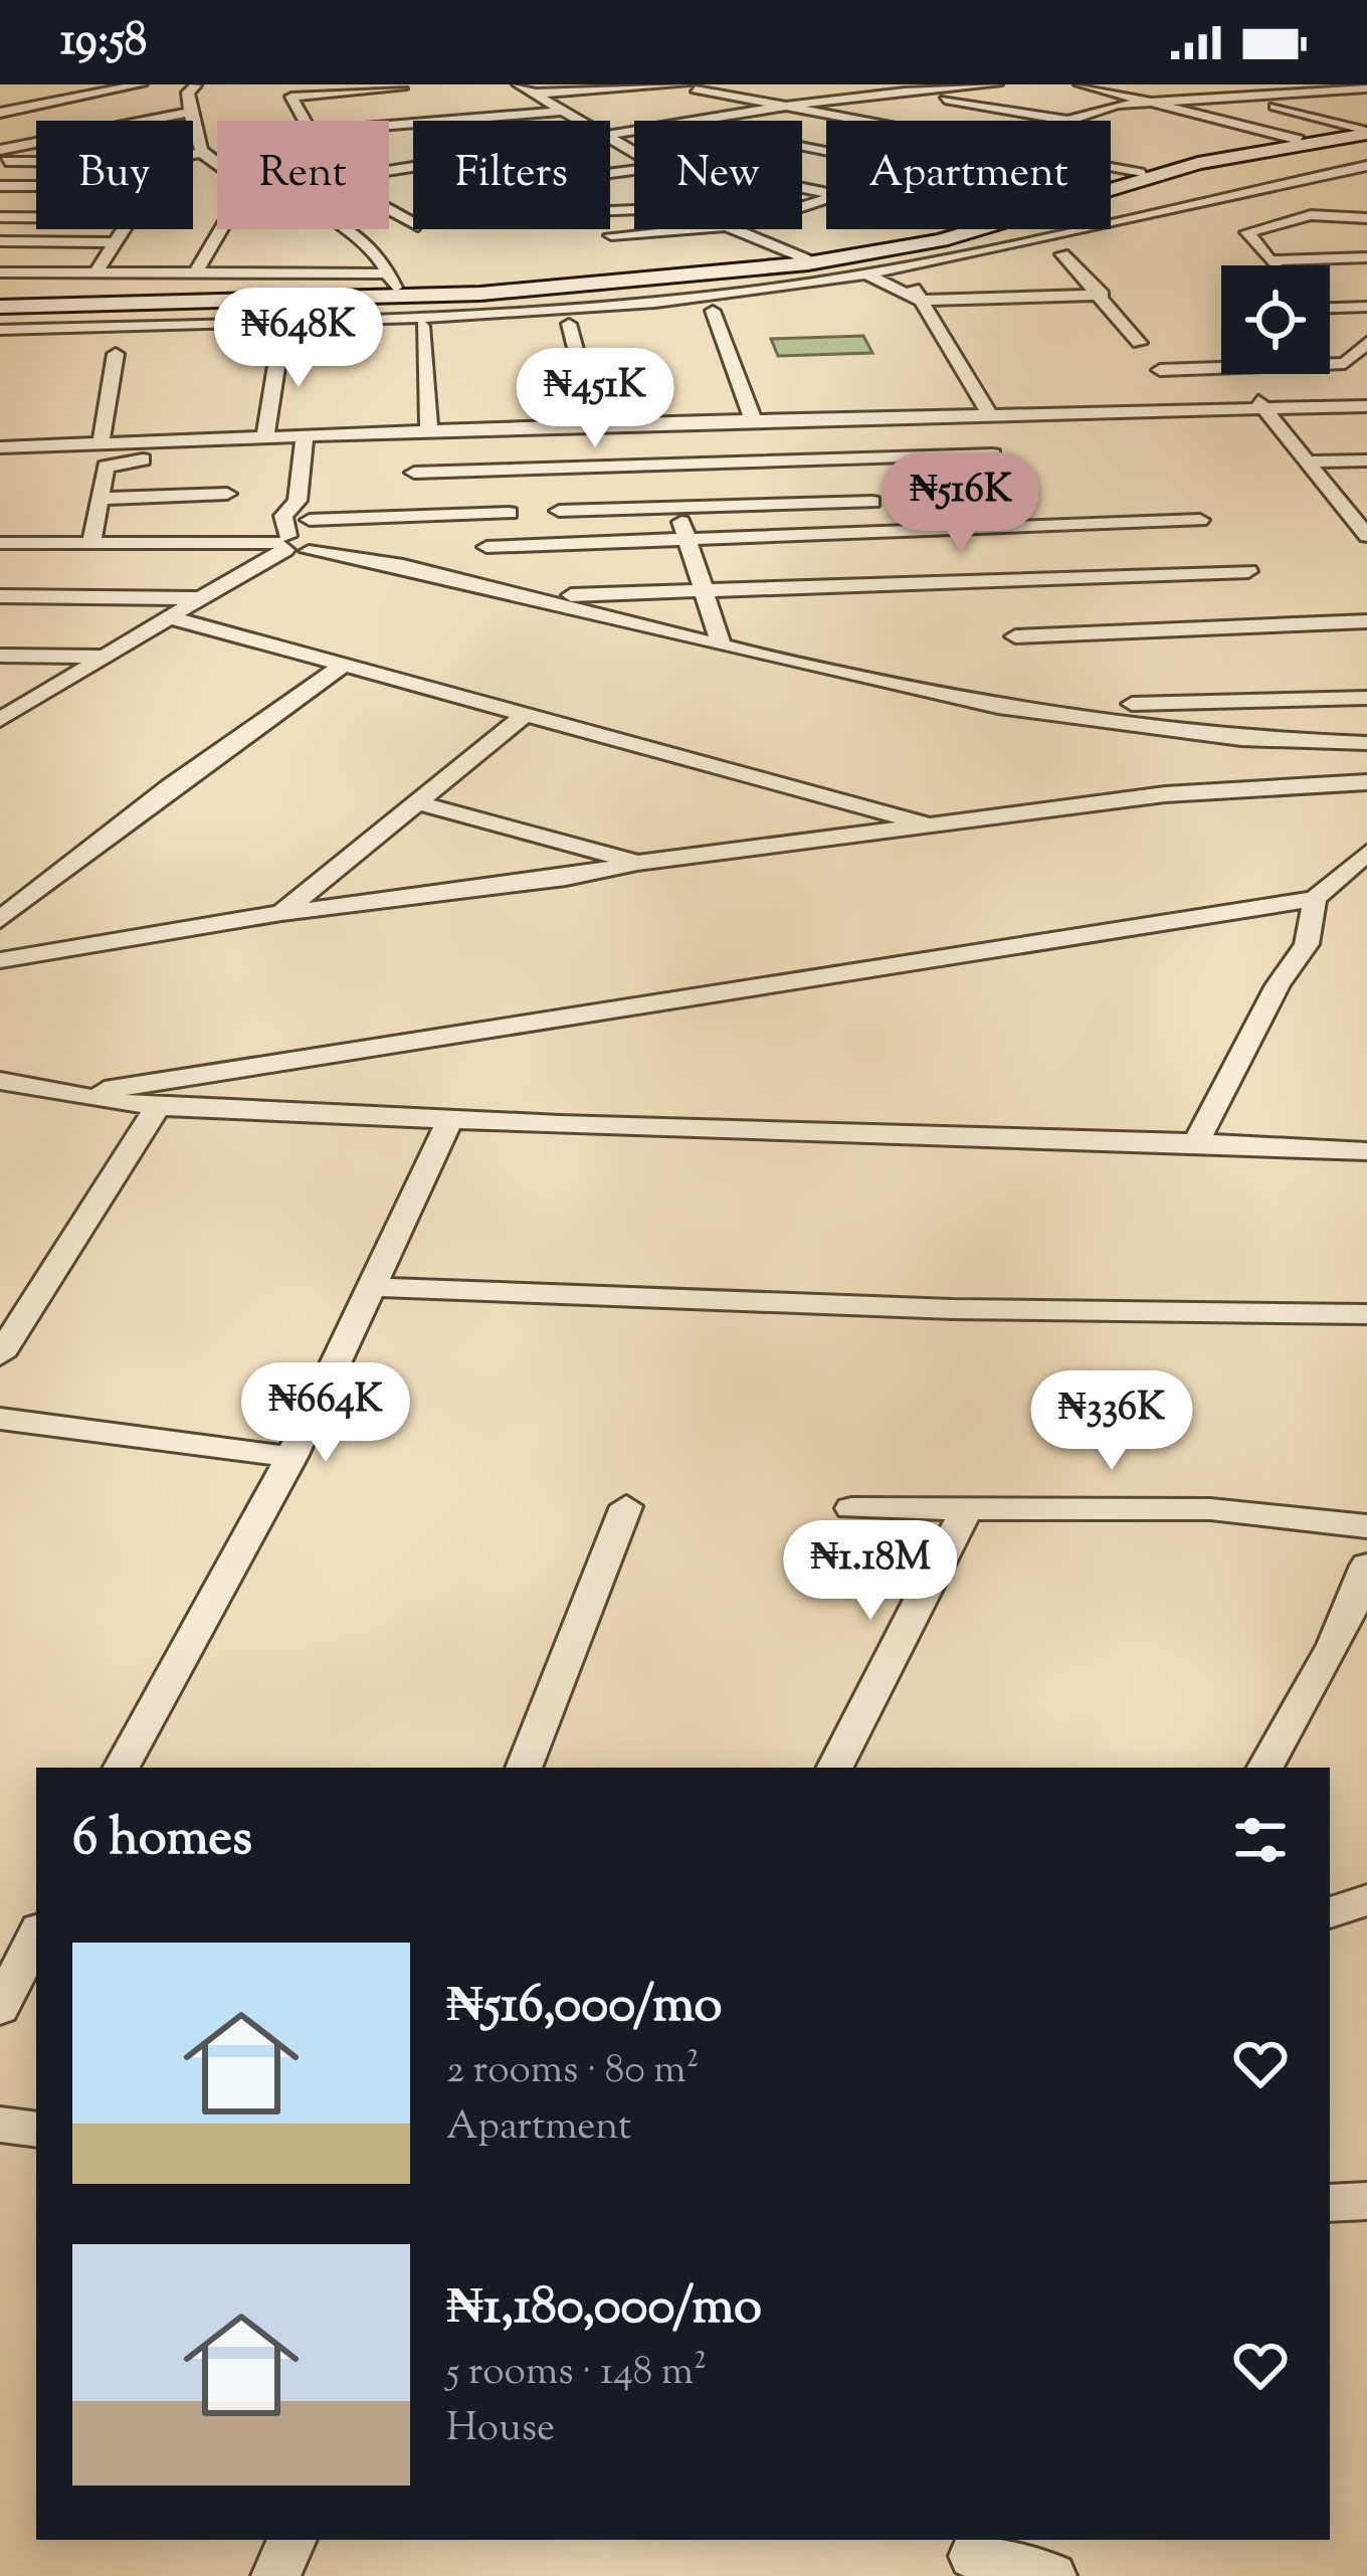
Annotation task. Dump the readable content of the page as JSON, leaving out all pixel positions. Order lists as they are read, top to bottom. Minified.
{"page":{"status":"19:58","chip":["Buy","Rent","Filters","New","Apartment"],"price":["₦648K","₦451K","₦516K","₦664K","₦336K","₦1.18M"],"heading":"6 homes","list":[{"name":"₦516,000/mo","note":"2 rooms · 80 m² · Apartment"},{"name":"₦1,180,000/mo","note":"5 rooms · 148 m² · House"}]}}
